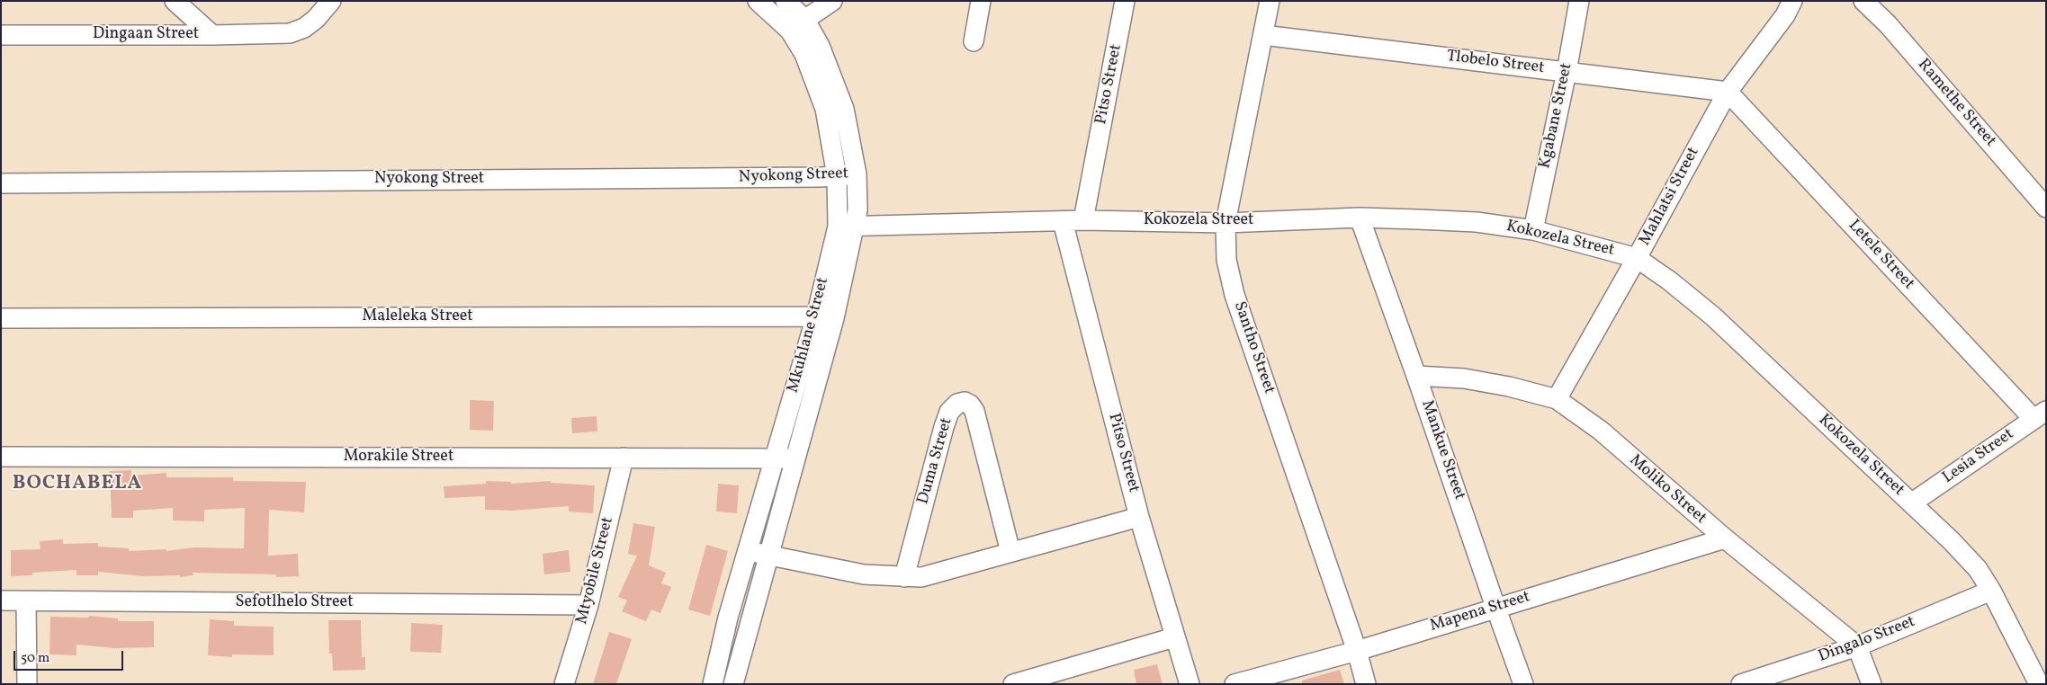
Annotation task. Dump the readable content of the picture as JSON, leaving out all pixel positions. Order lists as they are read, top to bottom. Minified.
{"streets":{"street":["Dingaan Street","Tlobelo Street","Pitso Street","Ramethe Street","Kgabane Street","Nyokong Street","Mahlatsi Street","Kokozela Street","Letele Street","Maleleka Street","Mkuhlane Street","Santho Street","Mankue Street","Lesia Street","Morakile Street","Duma Street","Moliko Street","Mtyobile Street","Sefotlhelo Street","Mapena Street","Dingalo Street"]},"crossings":[["Tlobelo Street","Kgabane Street"],["Tlobelo Street","Mahlatsi Street"],["Tlobelo Street","Letele Street"],["Tlobelo Street","Santho Street"],["Pitso Street","Kokozela Street"],["Kgabane Street","Kokozela Street"],["Nyokong Street","Mkuhlane Street"],["Mahlatsi Street","Kokozela Street"],["Mahlatsi Street","Letele Street"],["Mahlatsi Street","Moliko Street"],["Kokozela Street","Mkuhlane Street"],["Kokozela Street","Santho Street"],["Kokozela Street","Mankue Street"],["Kokozela Street","Lesia Street"],["Kokozela Street","Dingalo Street"],["Letele Street","Lesia Street"],["Maleleka Street","Mkuhlane Street"],["Mkuhlane Street","Morakile Street"],["Santho Street","Mapena Street"],["Mankue Street","Moliko Street"],["Mankue Street","Mapena Street"],["Morakile Street","Mtyobile Street"],["Moliko Street","Mapena Street"],["Moliko Street","Dingalo Street"],["Mtyobile Street","Sefotlhelo Street"]],"districts":["BOCHABELA"],"scale_bar":"50 m"}
